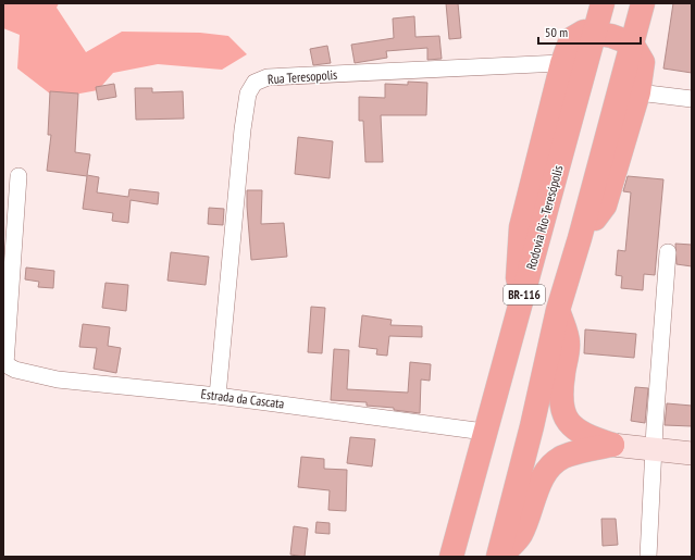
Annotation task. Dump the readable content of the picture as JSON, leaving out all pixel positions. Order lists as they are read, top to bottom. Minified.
{"streets":{"highway":["Rodovia Rio-Teresópolis","BR-116"],"street":["Rua Teresopolis","Estrada da Cascata"]},"crossings":[["Rua Teresopolis","Estrada da Cascata"],["Rodovia Rio-Teresópolis","Estrada da Cascata"]],"scale_bar":"50 m"}
